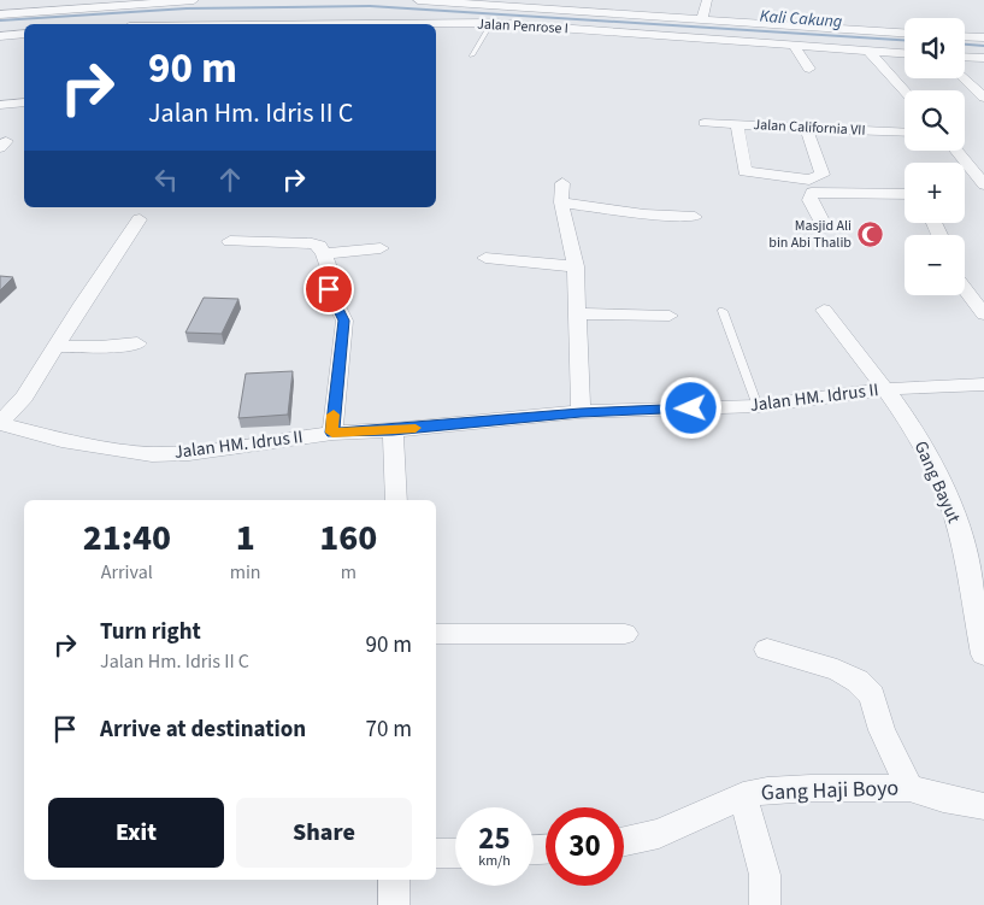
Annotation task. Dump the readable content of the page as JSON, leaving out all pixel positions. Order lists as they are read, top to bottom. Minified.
{"streets":{"street":["Jalan Penrose I","Jalan California VII","Jalan HM. Idrus II","Gang Bayut","Gang Haji Boyo"]},"crossings":[["Jalan HM. Idrus II","Gang Bayut"]],"water":["Kali Cakung"],"places":{"mosque":["Masjid Ali bin Abi Thalib"]},"page":{"map_buttons":["+","−"],"turn":["90 m","Jalan Hm. Idris II C"],"eta":["21:40","Arrival","1","min","160","m"],"list":[{"name":"Turn right","note":"Jalan Hm. Idris II C","value":"90 m"},{"name":"Arrive at destination","value":"70 m"}],"buttons":["Exit","Share"],"speed":"25 km/h","limit":"30"}}
